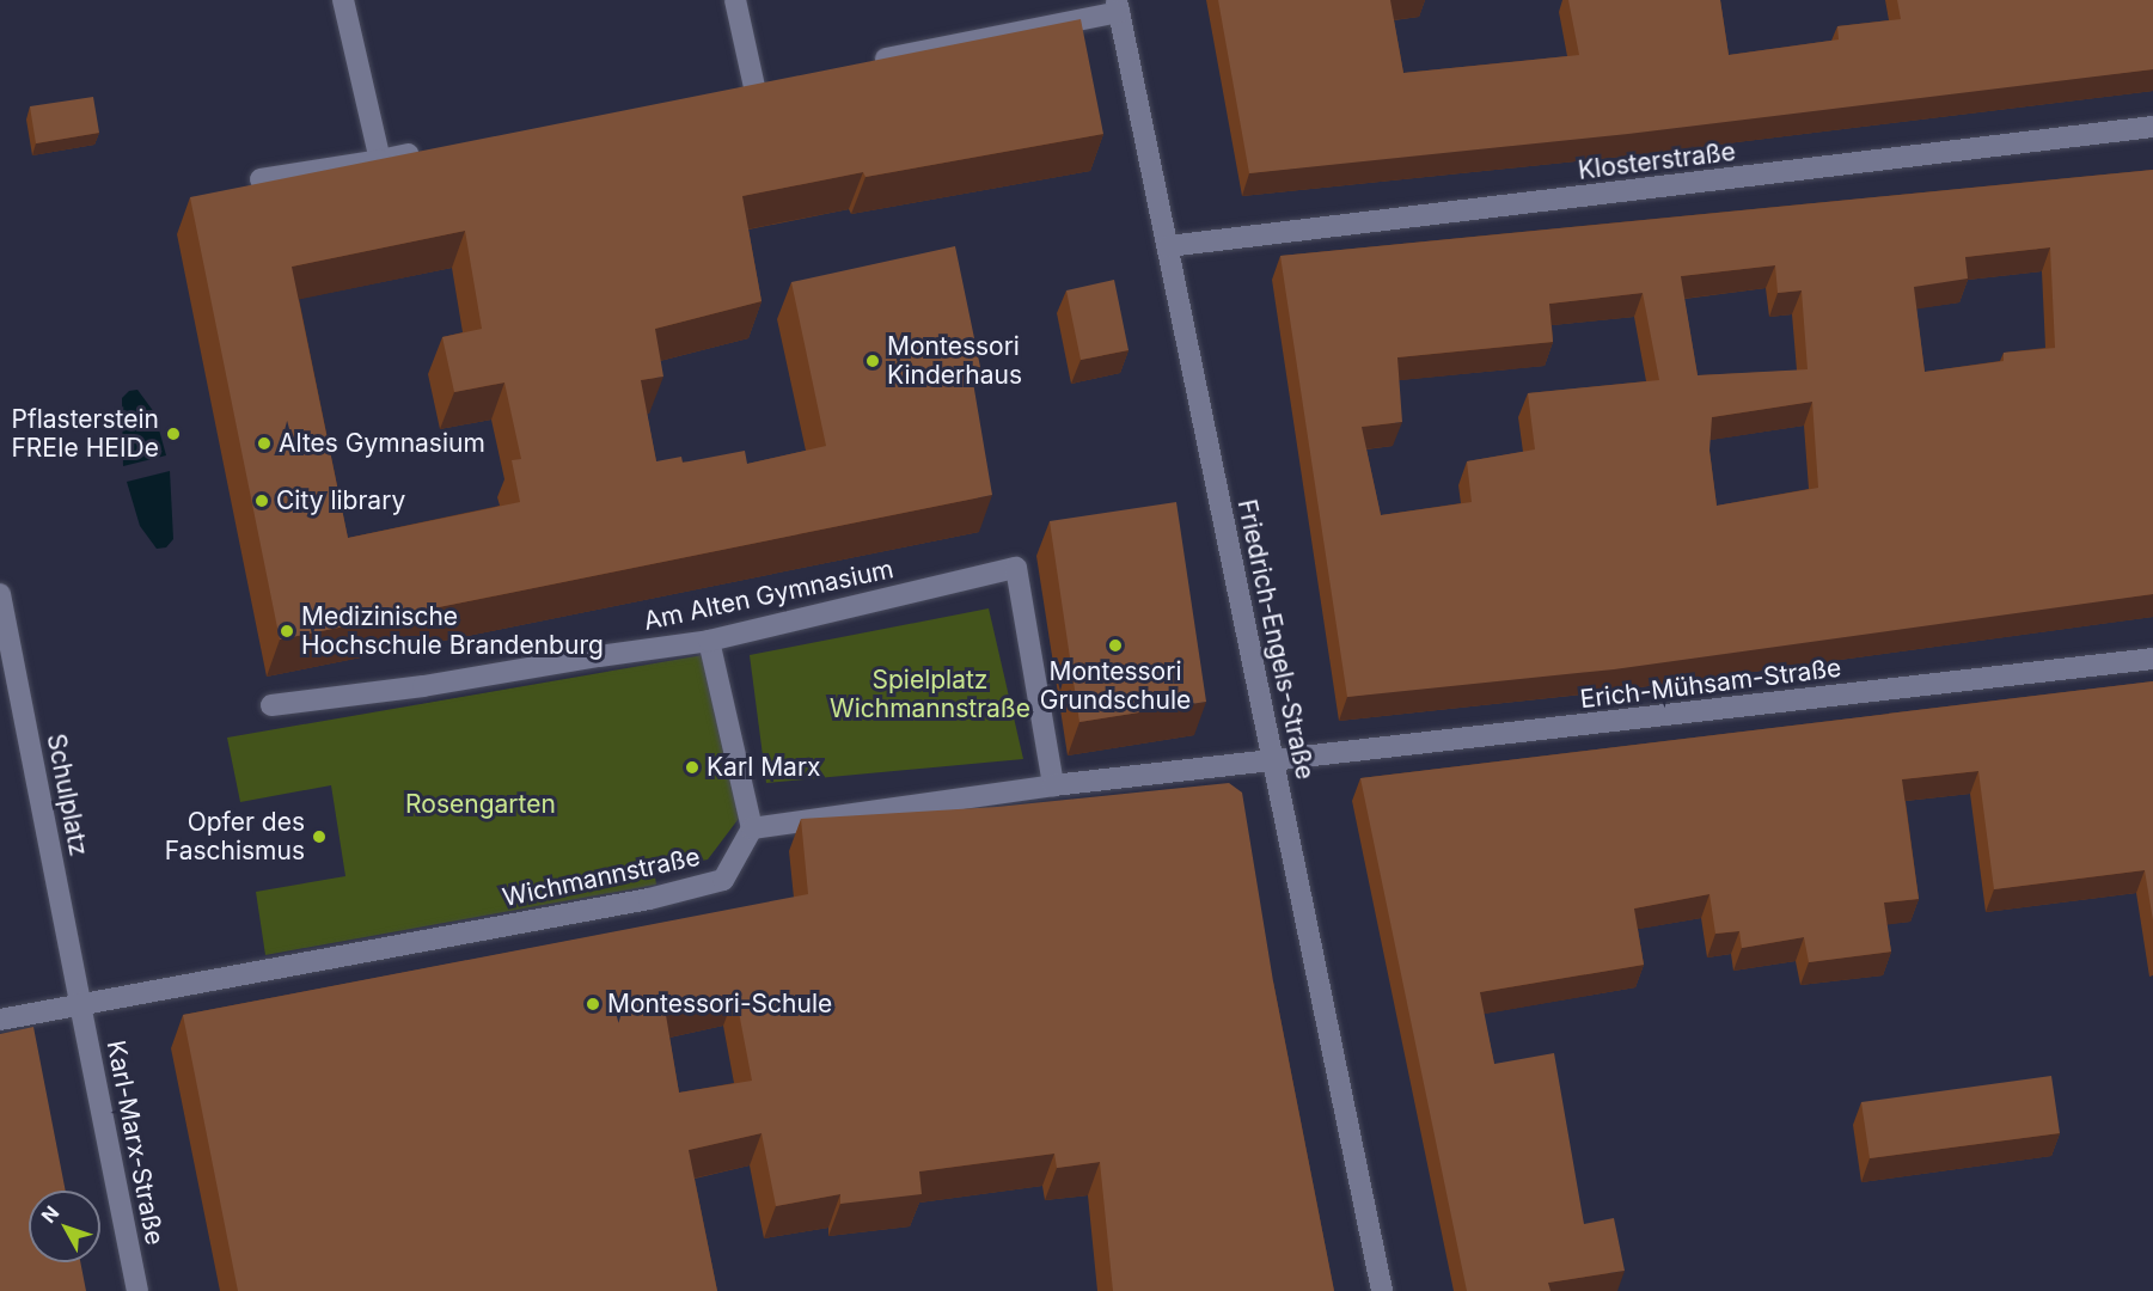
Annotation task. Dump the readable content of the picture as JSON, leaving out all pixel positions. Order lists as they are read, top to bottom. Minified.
{"streets":{"street":["Klosterstraße","Am Alten Gymnasium","Friedrich-Engels-Straße","Erich-Mühsam-Straße","Schulplatz","Wichmannstraße","Karl-Marx-Straße"]},"crossings":[["Klosterstraße","Friedrich-Engels-Straße"],["Friedrich-Engels-Straße","Erich-Mühsam-Straße"],["Schulplatz","Wichmannstraße"],["Schulplatz","Karl-Marx-Straße"],["Wichmannstraße","Karl-Marx-Straße"]],"parks":["Spielplatz Wichmannstraße","Rosengarten"],"places":["Montessori Kinderhaus","Pflasterstein FREIe HEIDe","Altes Gymnasium","City library","Medizinische Hochschule Brandenburg","Montessori Grundschule","Karl Marx","Opfer des Faschismus","Montessori-Schule"],"north":"top left"}
